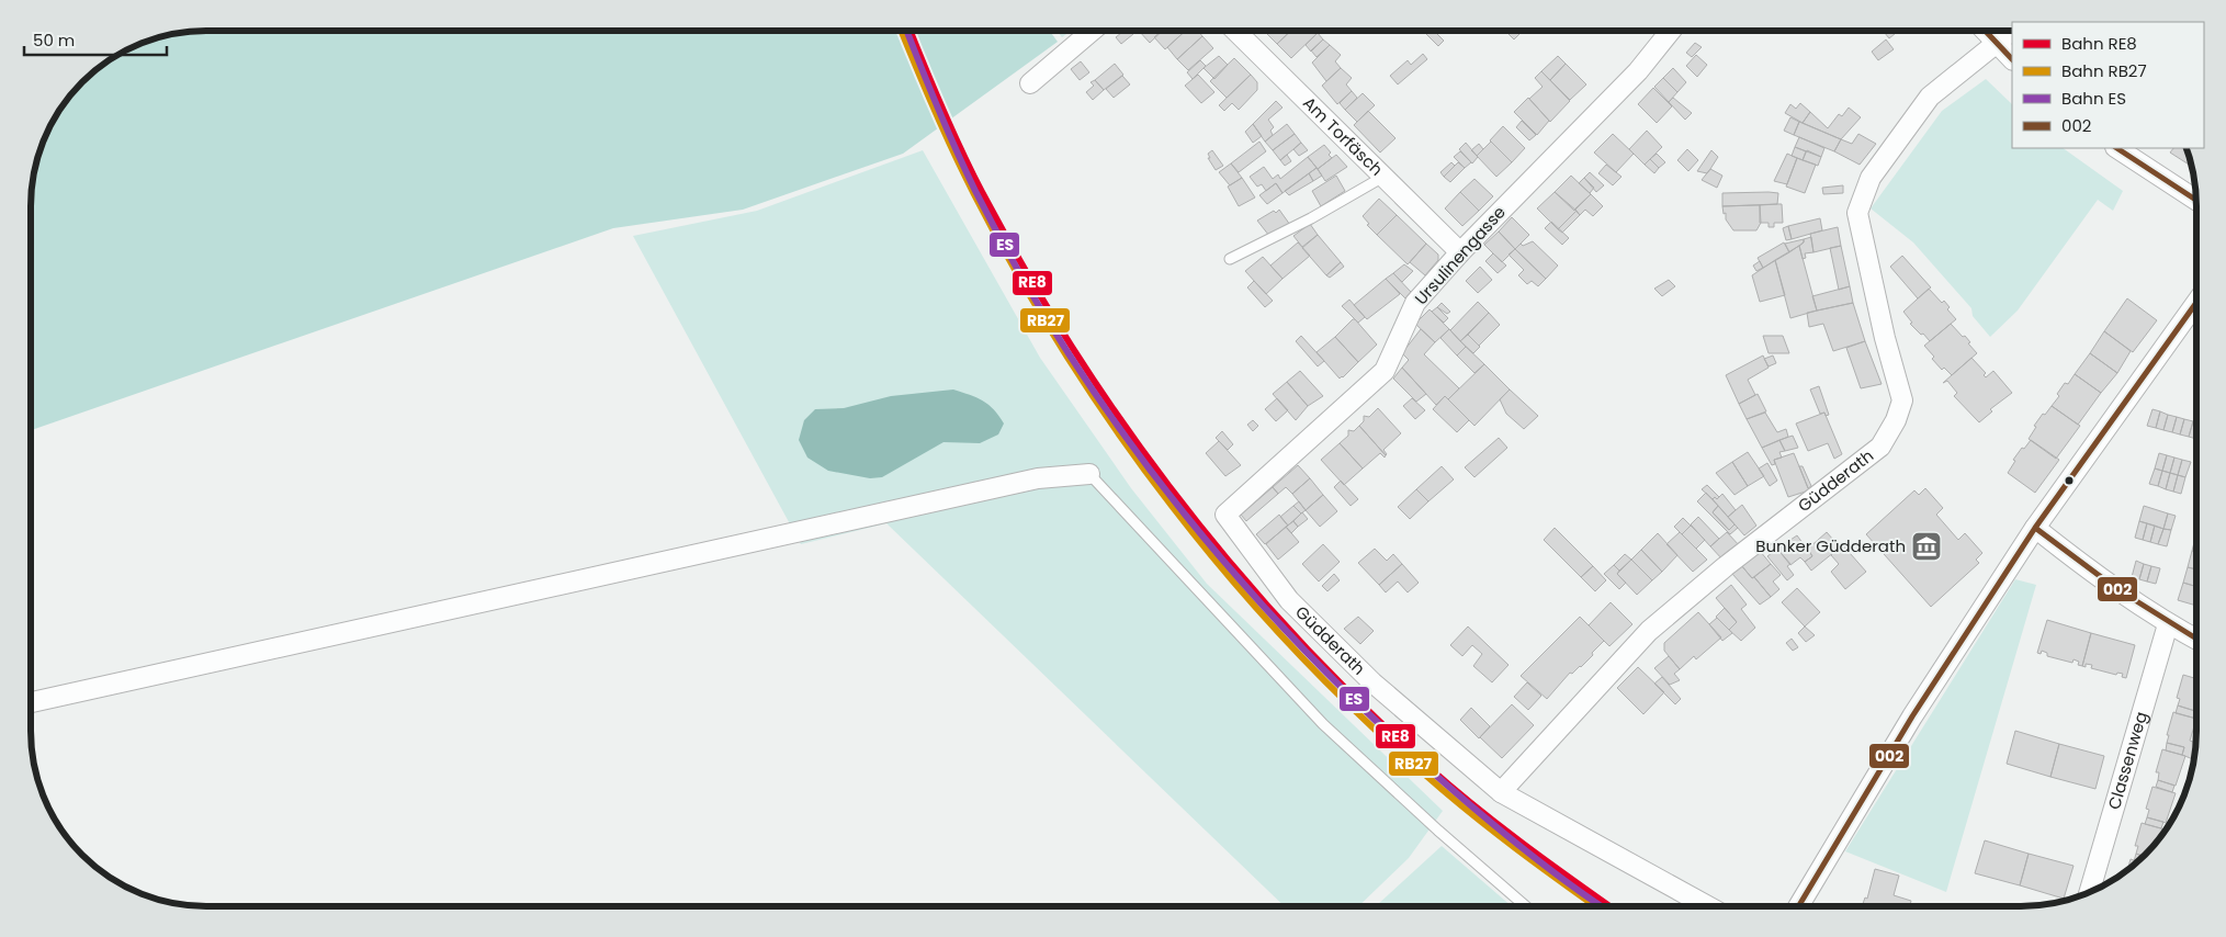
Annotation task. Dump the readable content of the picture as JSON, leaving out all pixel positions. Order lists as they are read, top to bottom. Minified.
{"streets":{"street":["Am Torfäsch","Ursulinengasse","Güdderath","Classenweg"]},"crossings":[["Am Torfäsch","Ursulinengasse"],["Ursulinengasse","Güdderath"]],"places":{"museum":["Bunker Güdderath"]},"lines":["rail line RE8","rail line RB27","rail line ES","transit line 002"],"legend":["Bahn RE8","Bahn RB27","Bahn ES","002"],"scale_bar":"50 m"}
